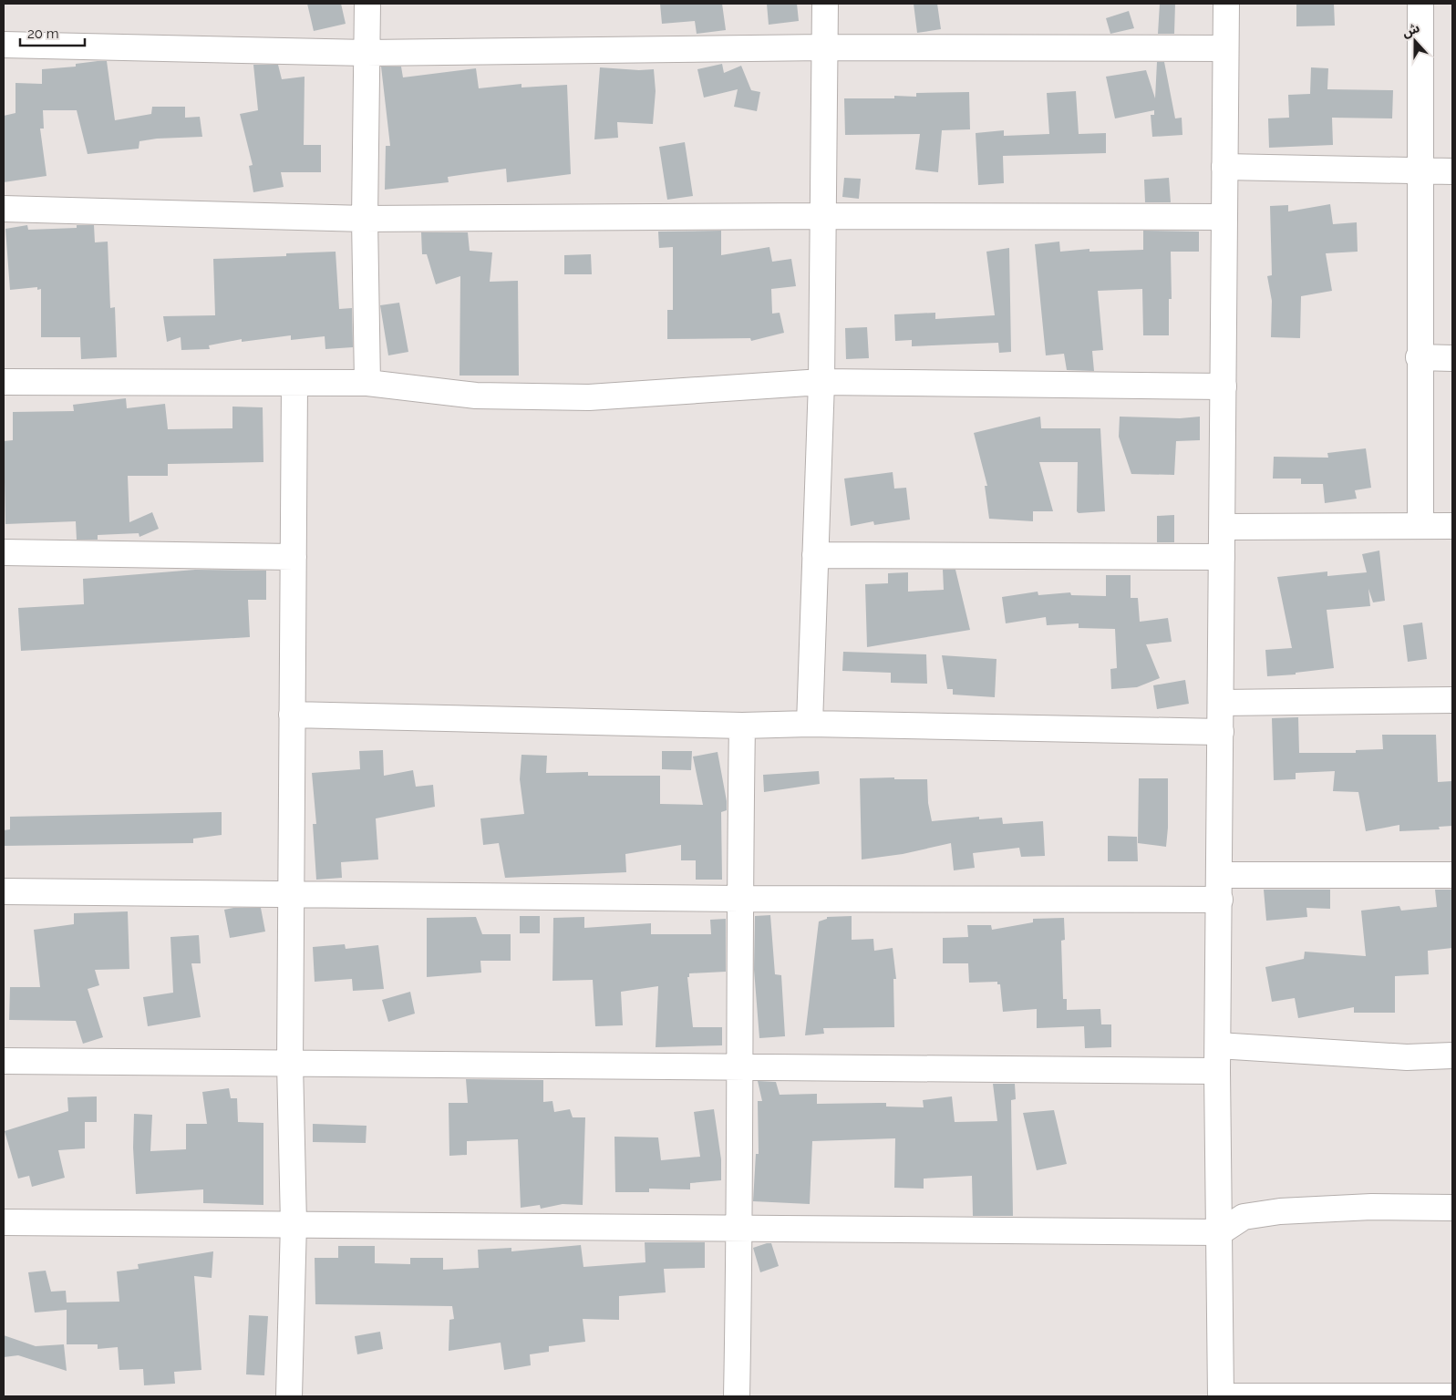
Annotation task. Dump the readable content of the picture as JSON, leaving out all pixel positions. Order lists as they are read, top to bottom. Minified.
{"scale_bar":"20 m","north":"top"}
